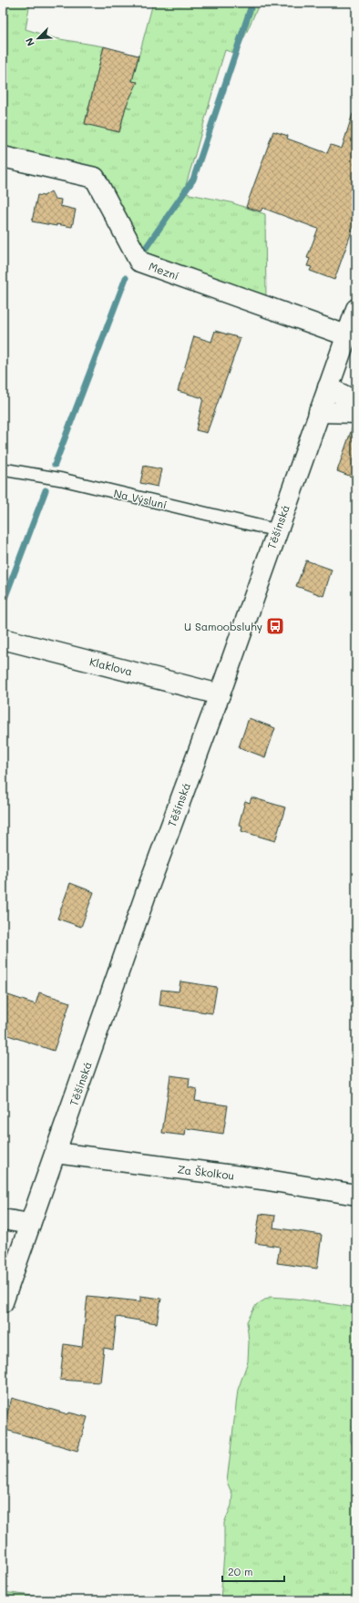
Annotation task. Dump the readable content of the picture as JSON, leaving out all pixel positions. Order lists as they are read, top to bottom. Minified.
{"streets":{"main road":["Mezní","Těšínská","Klaklova","Za Školkou"],"lane":["Na Výsluní"]},"crossings":[["Mezní","Těšínská"],["Na Výsluní","Těšínská"],["Těšínská","Klaklova"],["Těšínská","Za Školkou"]],"places":{"bus stop":["U Samoobsluhy"]},"scale_bar":"20 m","north":"bottom left"}
